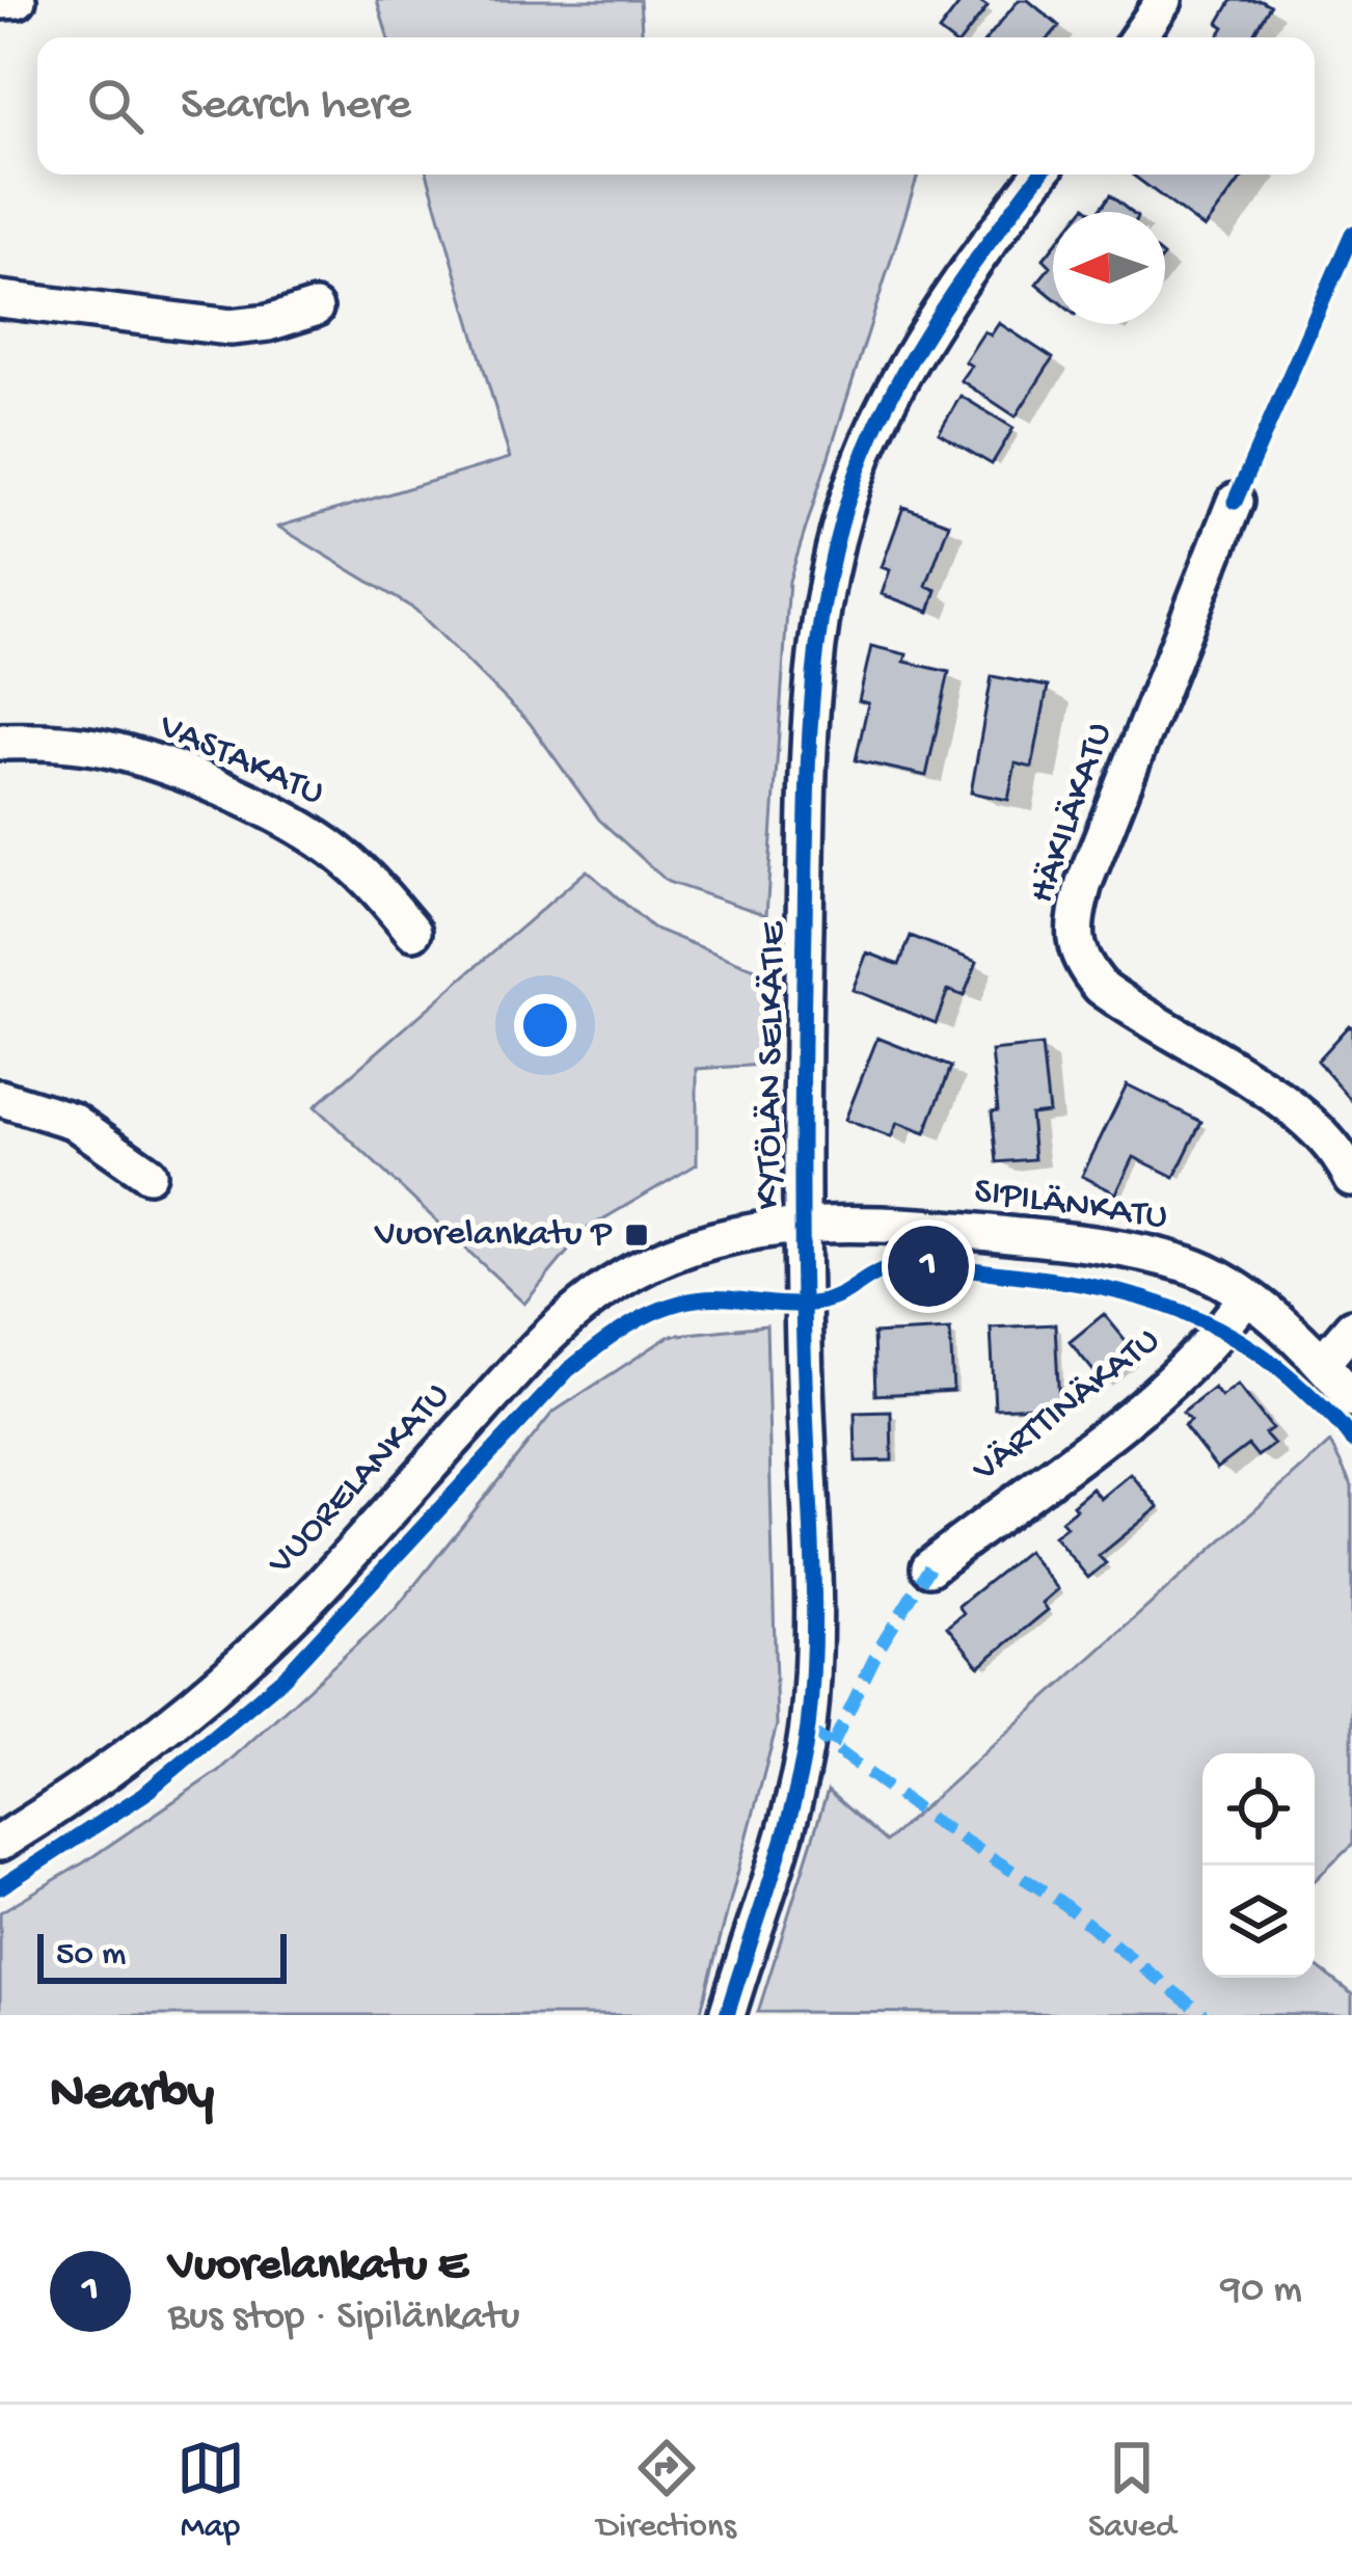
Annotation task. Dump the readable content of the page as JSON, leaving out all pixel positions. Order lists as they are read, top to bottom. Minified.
{"streets":{"street":["VASTAKATU","HÄKILÄKATU","KYTÖLÄN SELKÄTIE","SIPILÄNKATU","VÄRTTINÄKATU","VUORELANKATU"]},"crossings":[["KYTÖLÄN SELKÄTIE","SIPILÄNKATU"],["KYTÖLÄN SELKÄTIE","VUORELANKATU"],["SIPILÄNKATU","VÄRTTINÄKATU"],["SIPILÄNKATU","VUORELANKATU"]],"places":{"transit":["Vuorelankatu P"]},"scale_bar":"50 m","north":"left","page":{"search":"Search here","pins":"1","scale":"50 m","heading":"Nearby","list":[{"mark":"1","name":"Vuorelankatu E","note":"Bus stop · Sipilänkatu","value":"90 m"}],"nav":["Map","Directions","Saved"]}}
